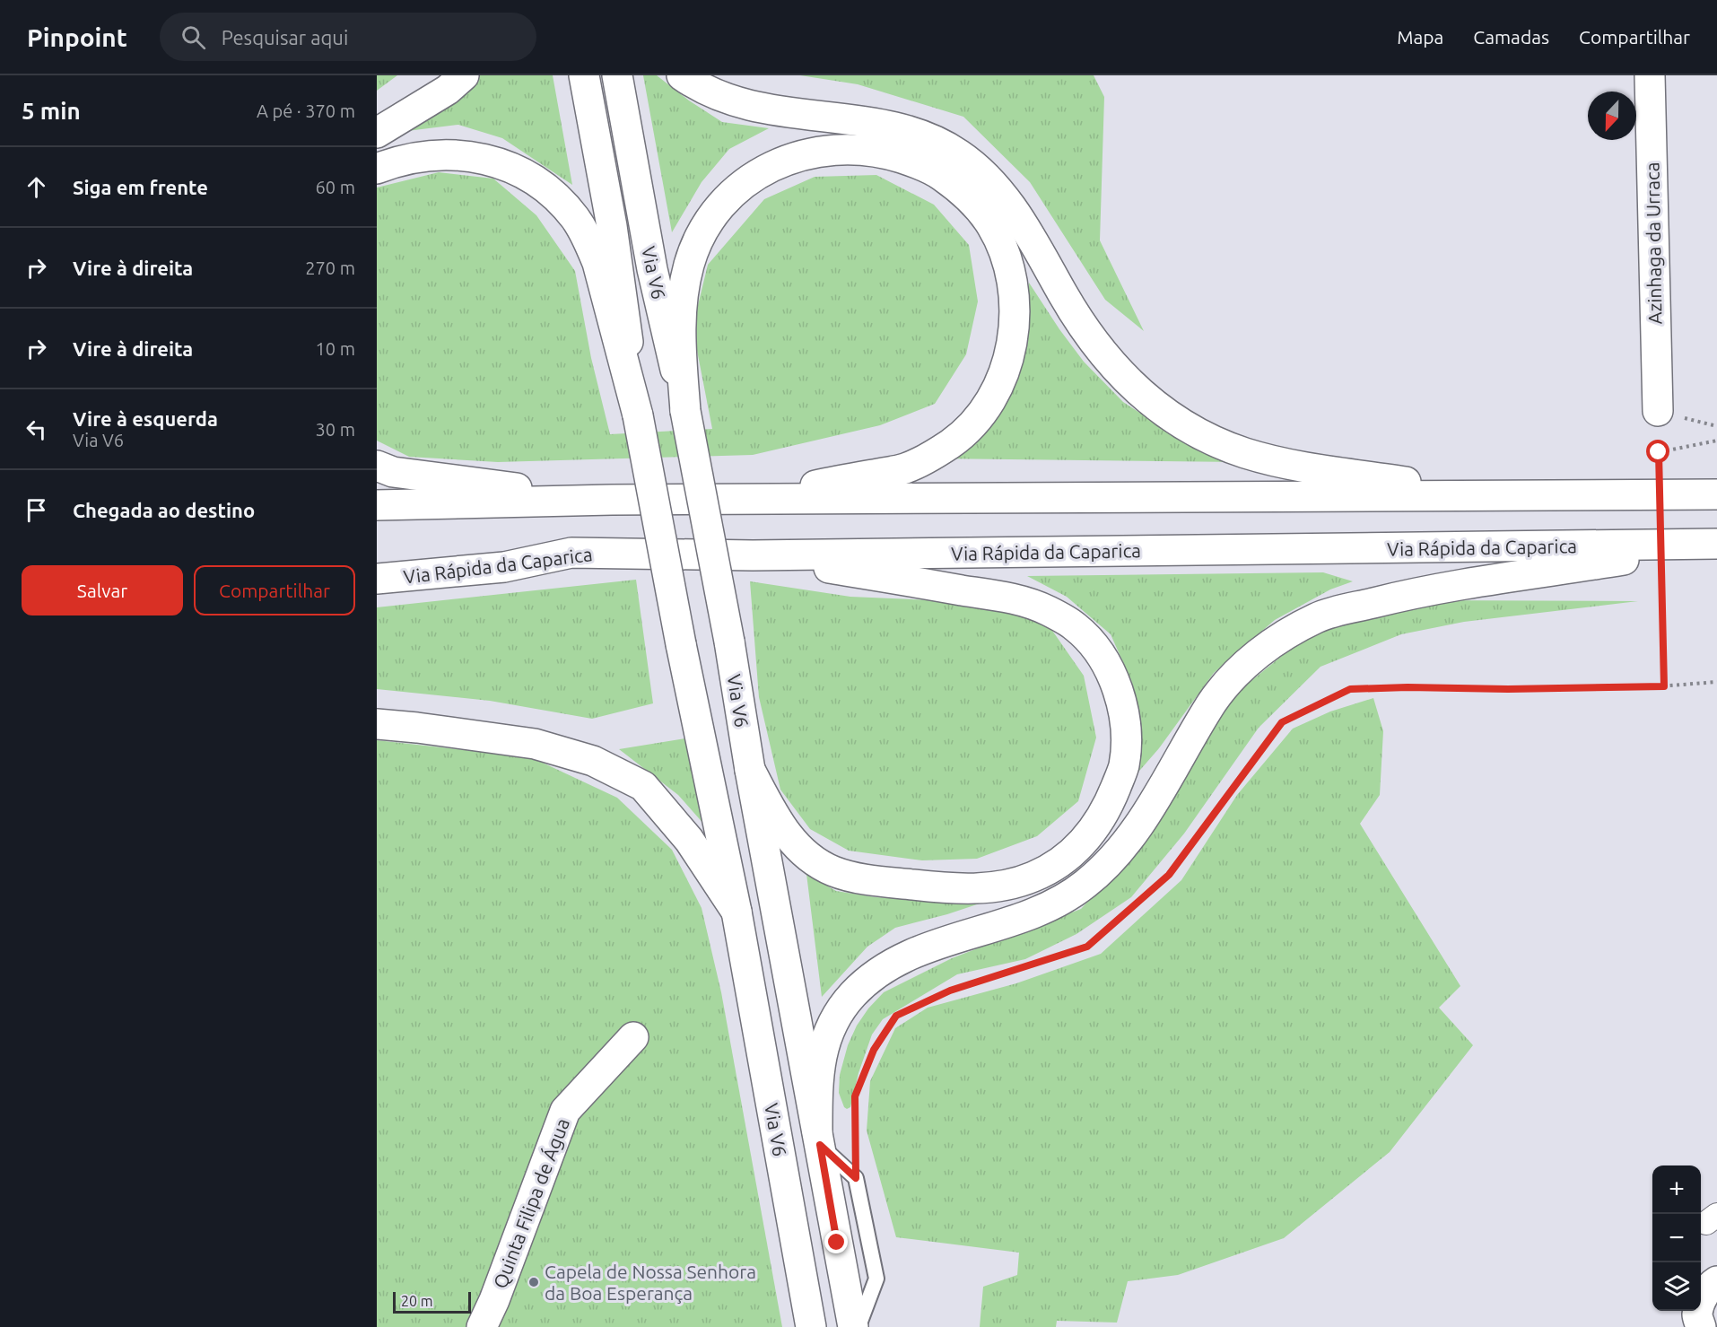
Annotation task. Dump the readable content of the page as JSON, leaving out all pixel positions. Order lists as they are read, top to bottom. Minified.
{"streets":{"main road":["Azinhaga da Urraca","Via V6","Via Rápida da Caparica","Quinta Filipa de Água"]},"places":["Capela de Nossa Senhora da Boa Esperança"],"scale_bar":"20 m","north":"bottom","page":{"header":"Pinpoint","search":"Pesquisar aqui","nav":["Mapa","Camadas","Compartilhar"],"heading":["5 min","A pé · 370 m"],"list":[["Siga em frente","60 m"],["Vire à direita","270 m"],["Vire à direita","10 m"],["Vire à esquerda","Via V6","30 m"],"Chegada ao destino"],"buttons":["Salvar","Compartilhar"],"map_buttons":["+","−"],"scale":"20 m"}}
